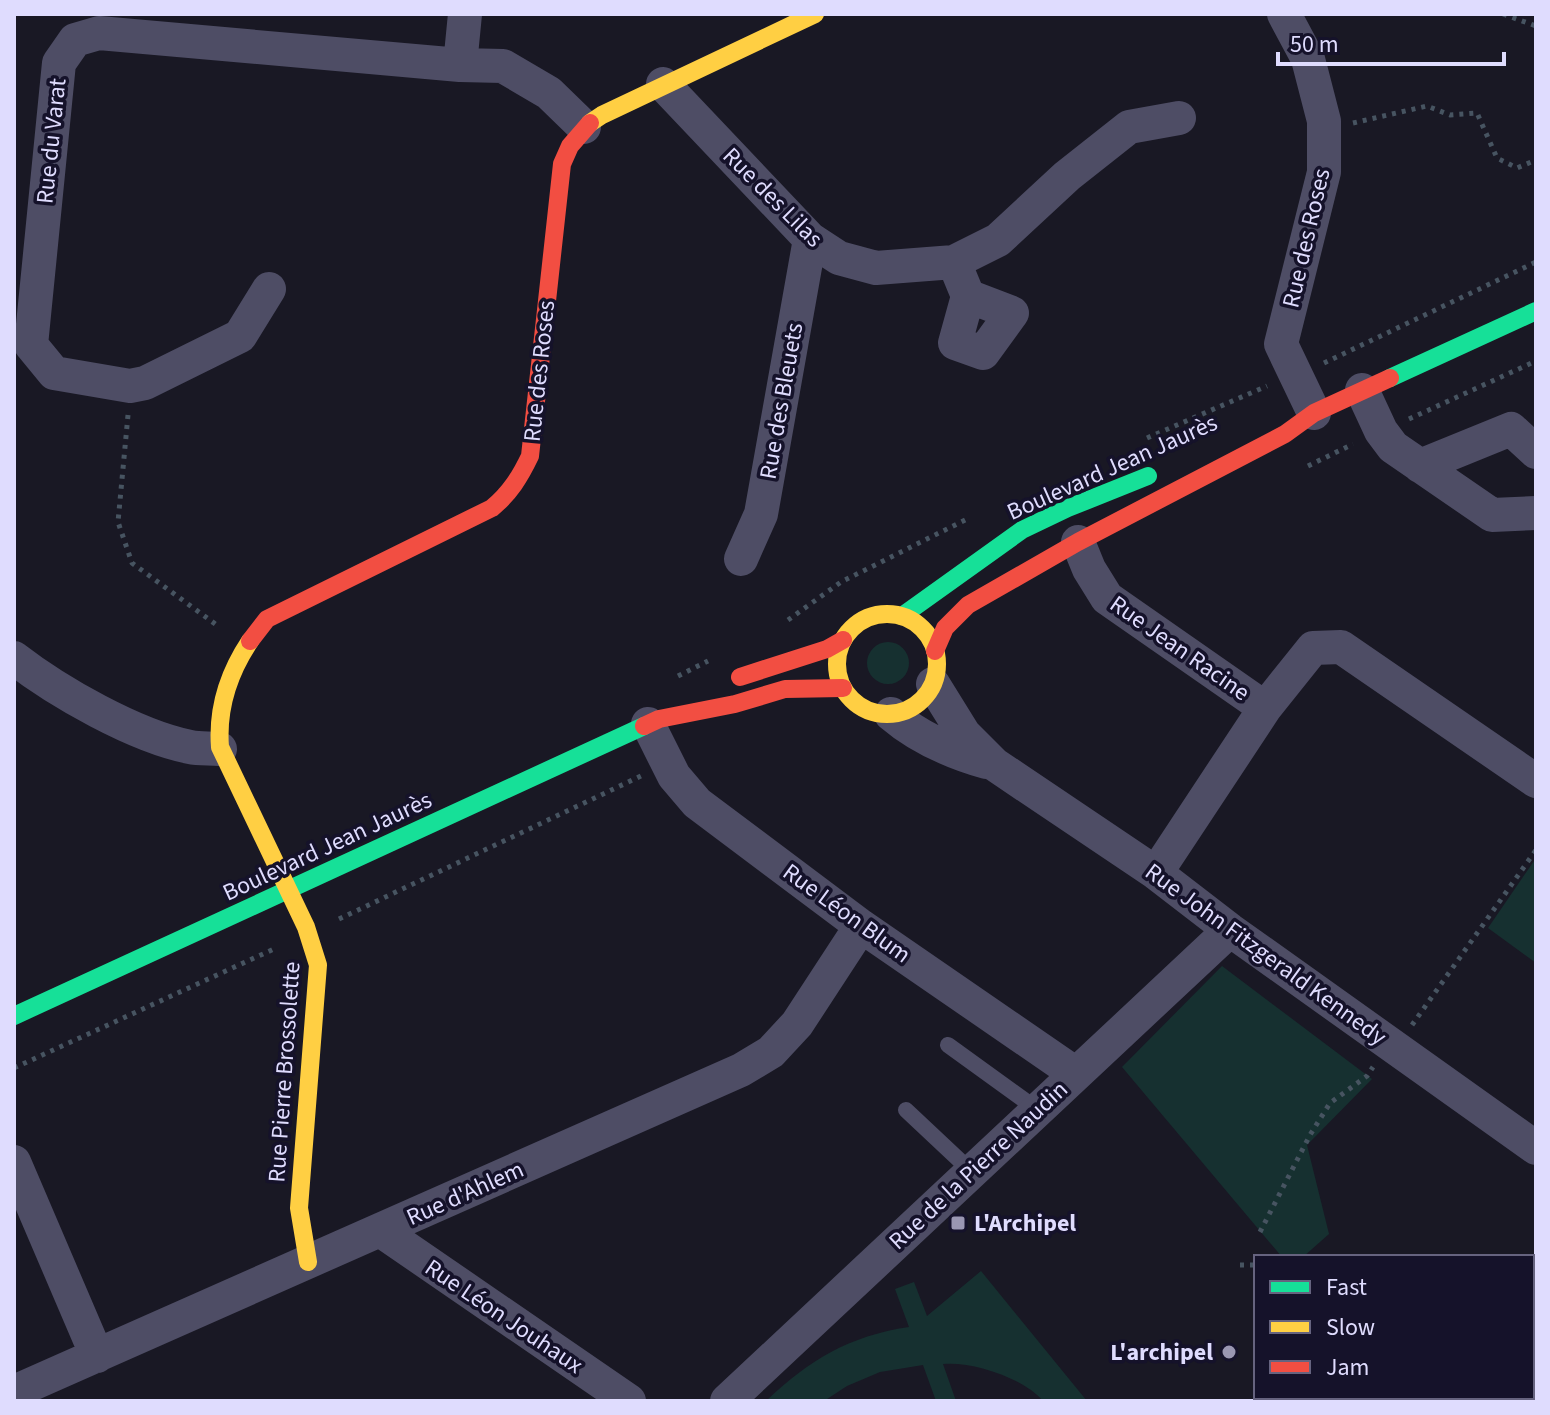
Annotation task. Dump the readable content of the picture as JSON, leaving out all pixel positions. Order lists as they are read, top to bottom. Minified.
{"streets":{"street":["Rue du Varat","Rue des Lilas","Rue des Roses","Rue des Bleuets","Boulevard Jean Jaurès","Rue Jean Racine","Rue Léon Blum","Rue John Fitzgerald Kennedy","Rue Pierre Brossolette","Rue de la Pierre Naudin","Rue d'Ahlem","Rue Léon Jouhaux"]},"crossings":[["Rue du Varat","Rue des Roses"],["Rue des Lilas","Rue des Roses"],["Rue des Lilas","Rue des Bleuets"],["Rue des Roses","Boulevard Jean Jaurès"],["Rue des Roses","Rue Pierre Brossolette"],["Boulevard Jean Jaurès","Rue Jean Racine"],["Boulevard Jean Jaurès","Rue Léon Blum"],["Boulevard Jean Jaurès","Rue John Fitzgerald Kennedy"],["Boulevard Jean Jaurès","Rue Pierre Brossolette"],["Rue Léon Blum","Rue de la Pierre Naudin"],["Rue Léon Blum","Rue d'Ahlem"],["Rue John Fitzgerald Kennedy","Rue de la Pierre Naudin"],["Rue Pierre Brossolette","Rue d'Ahlem"],["Rue d'Ahlem","Rue Léon Jouhaux"]],"places":{"transit":["L'Archipel"],"other":["L'archipel"]},"legend":["Fast","Slow","Jam"],"scale_bar":"50 m"}
